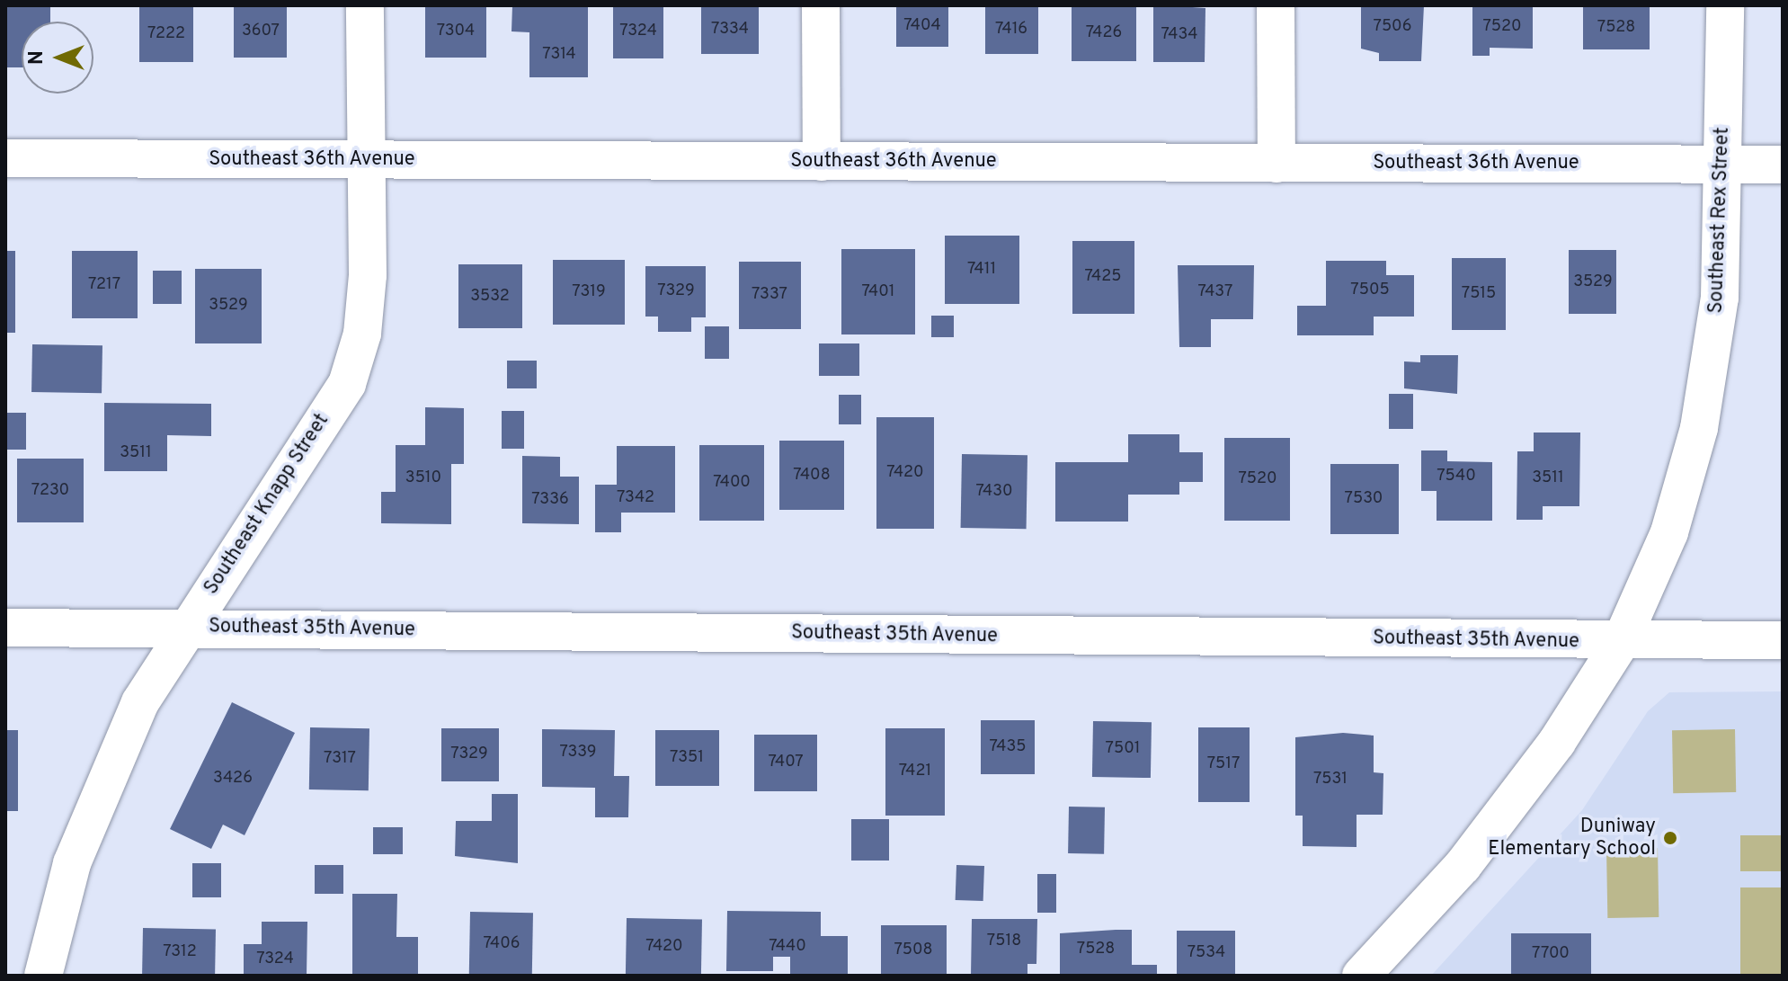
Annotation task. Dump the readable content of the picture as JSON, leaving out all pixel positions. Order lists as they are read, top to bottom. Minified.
{"streets":{"street":["Southeast 36th Avenue","Southeast Rex Street","Southeast Knapp Street","Southeast 35th Avenue"]},"crossings":[["Southeast 36th Avenue","Southeast Rex Street"],["Southeast 36th Avenue","Southeast Knapp Street"],["Southeast Rex Street","Southeast 35th Avenue"],["Southeast Knapp Street","Southeast 35th Avenue"]],"places":["Duniway Elementary School"],"house_numbers":["7404","7506","7520","7528","7334","7416","3607","7304","7324","7426","7222","7434","7314","7411","7425","3529","7217","7505","7329","7319","7401","7437","7515","7337","3532","3529","3511","7420","7408","7540","3510","3511","7520","7400","7230","7430","7342","7530","7336","7435","7501","7339","7329","7351","7317","7407","7517","7421","3426","7531","7518","7406","7420","7440","7528","7508","7312","7534","7700","7324"],"north":"left"}
